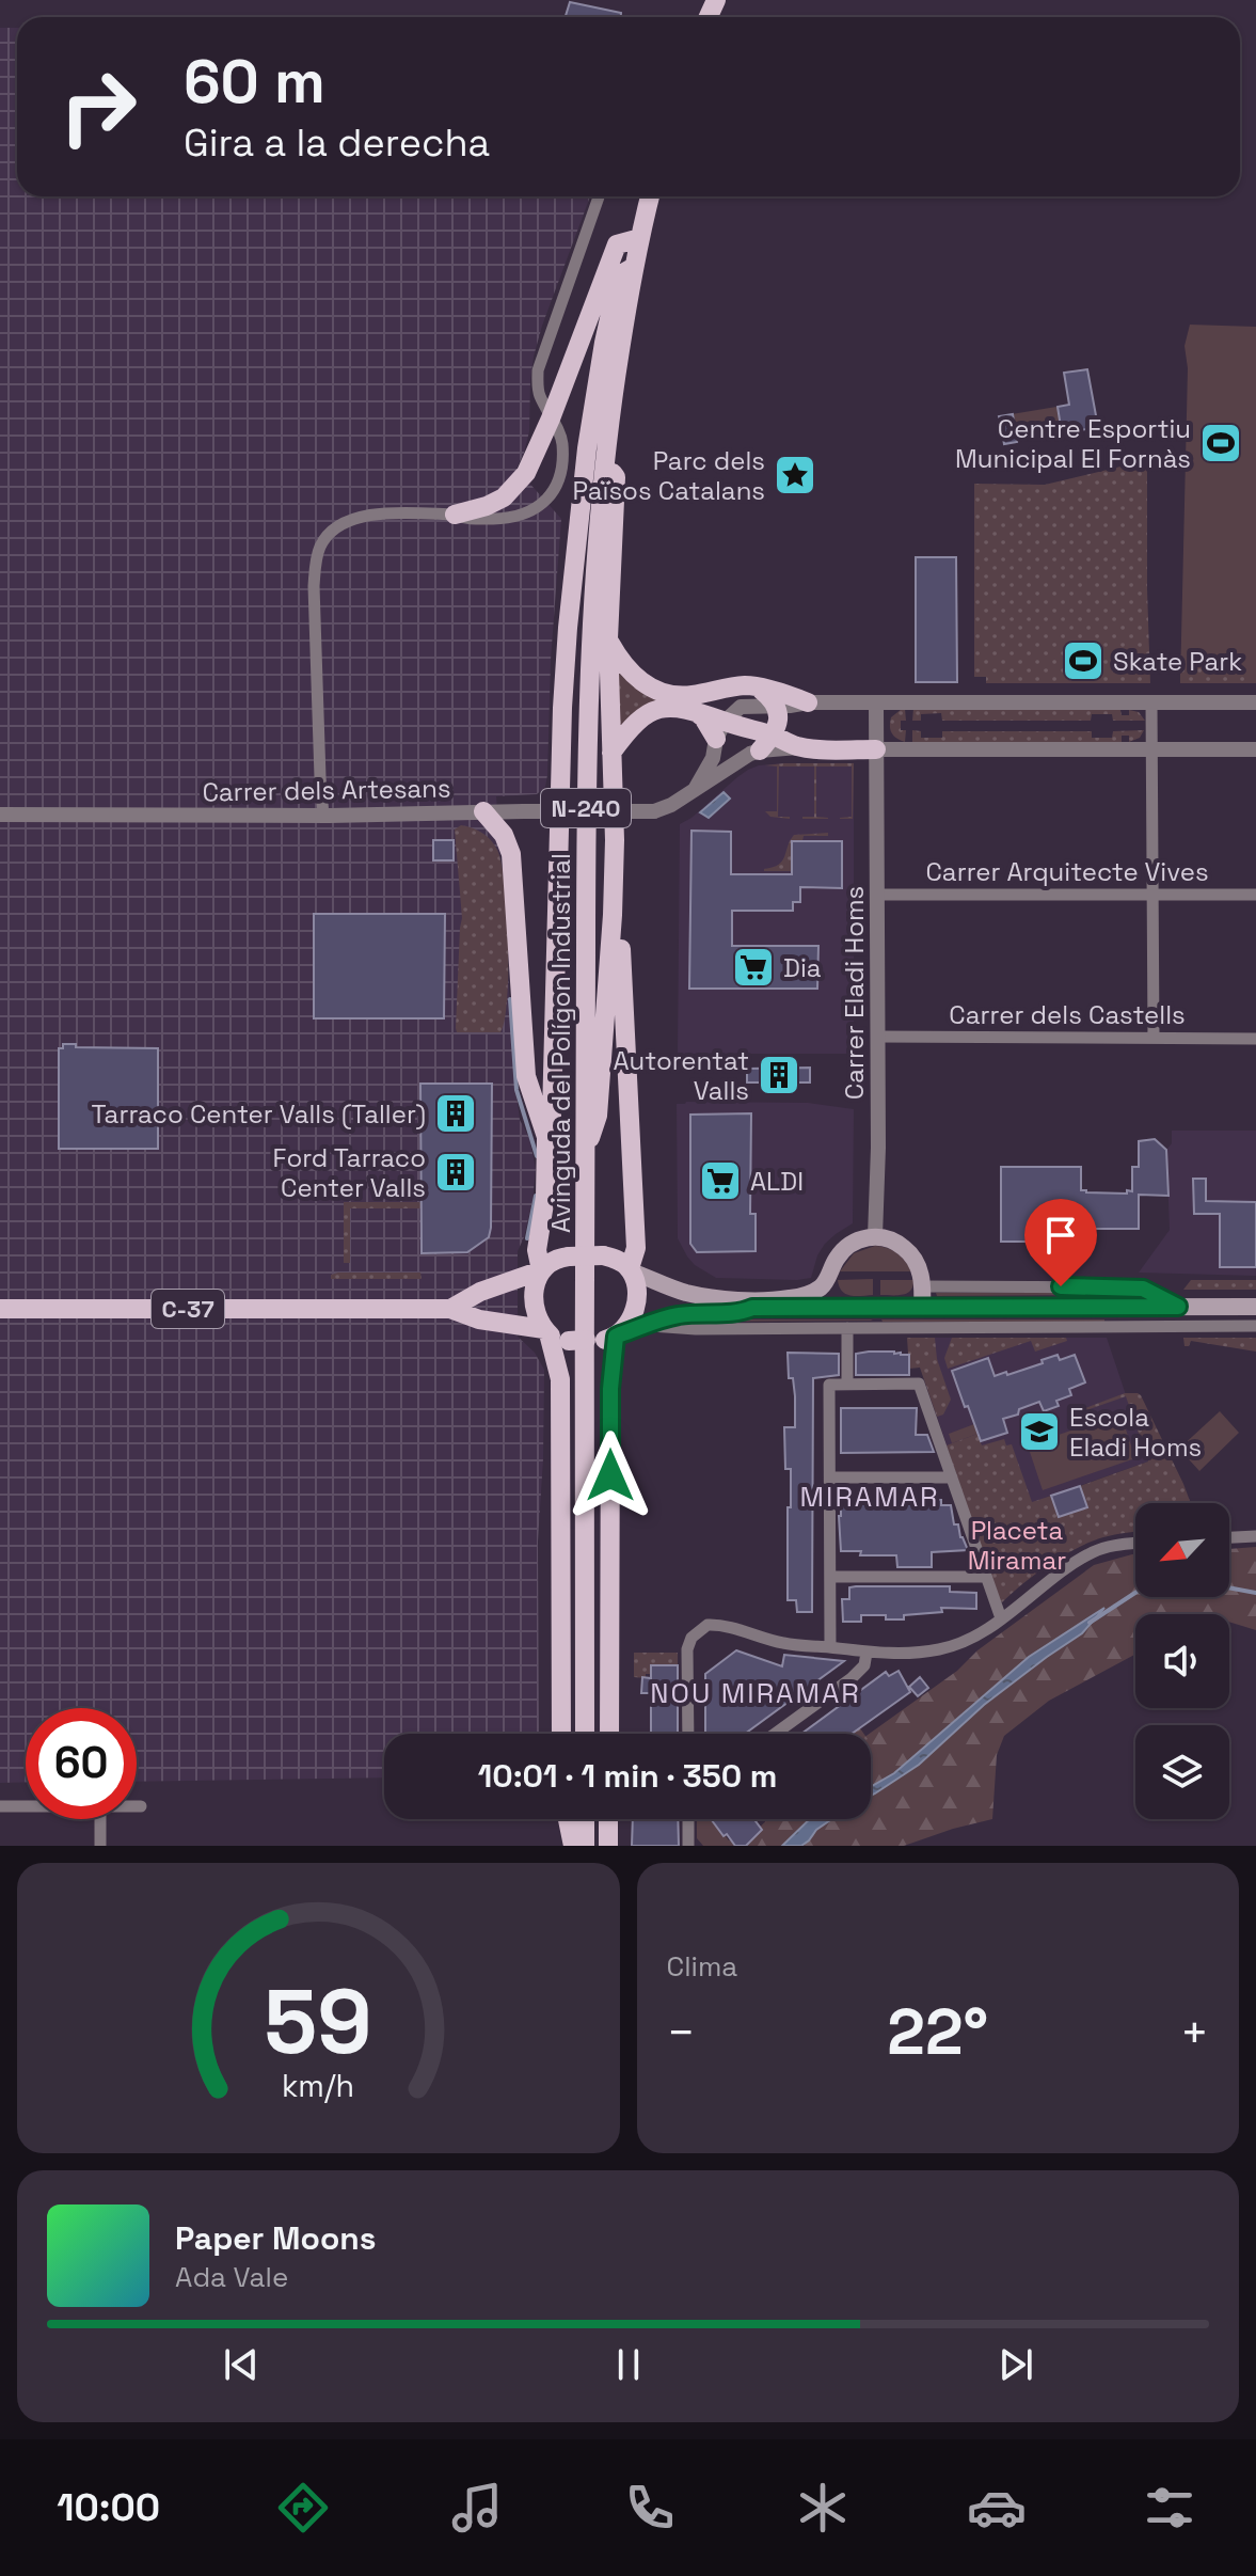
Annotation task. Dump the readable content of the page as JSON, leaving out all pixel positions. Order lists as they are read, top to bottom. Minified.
{"streets":{"main road":["N-240","Avinguda del Polígon Industrial","C-37"],"street":["Carrer dels Artesans","Carrer Arquitecte Vives","Carrer Eladi Homs","Carrer dels Castells"]},"crossings":[["Carrer Arquitecte Vives","Carrer Eladi Homs"],["Carrer Eladi Homs","Carrer dels Castells"]],"districts":["MIRAMAR","NOU MIRAMAR"],"parks":["Placeta Miramar"],"places":{"sports":["Centre Esportiu Municipal El Fornàs","Skate Park"],"place":["Parc dels Països Catalans"],"supermarket":["Dia","ALDI"],"building":["Autorentat Valls","Tarraco Center Valls (Taller)","Ford Tarraco Center Valls"],"school or university":["Escola Eladi Homs"]},"north":"bottom left","page":{"turn":["60 m","Gira a la derecha"],"limit":"60","trip":"10:01 · 1 min · 350 m","tile":"Clima","heat":["−","22°","+"],"song":["Paper Moons","Ada Vale"],"tabs":"10:00","gauge":["59","km/h"]}}
